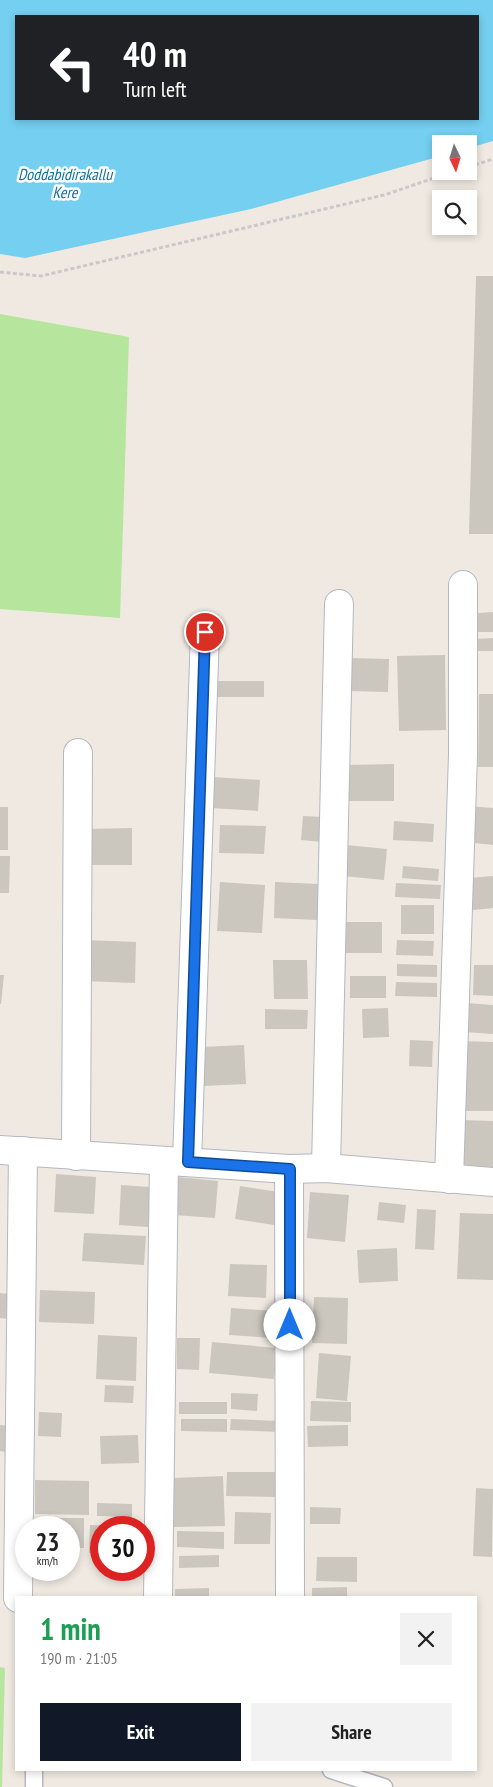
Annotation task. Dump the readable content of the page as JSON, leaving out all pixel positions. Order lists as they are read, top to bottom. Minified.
{"water":["Doddabidirakallu Kere"],"north":"bottom","page":{"turn":["40 m","Turn left"],"speed":"23 km/h","limit":"30","heading":["1 min","190 m · 21:05"],"buttons":["Exit","Share"]}}
